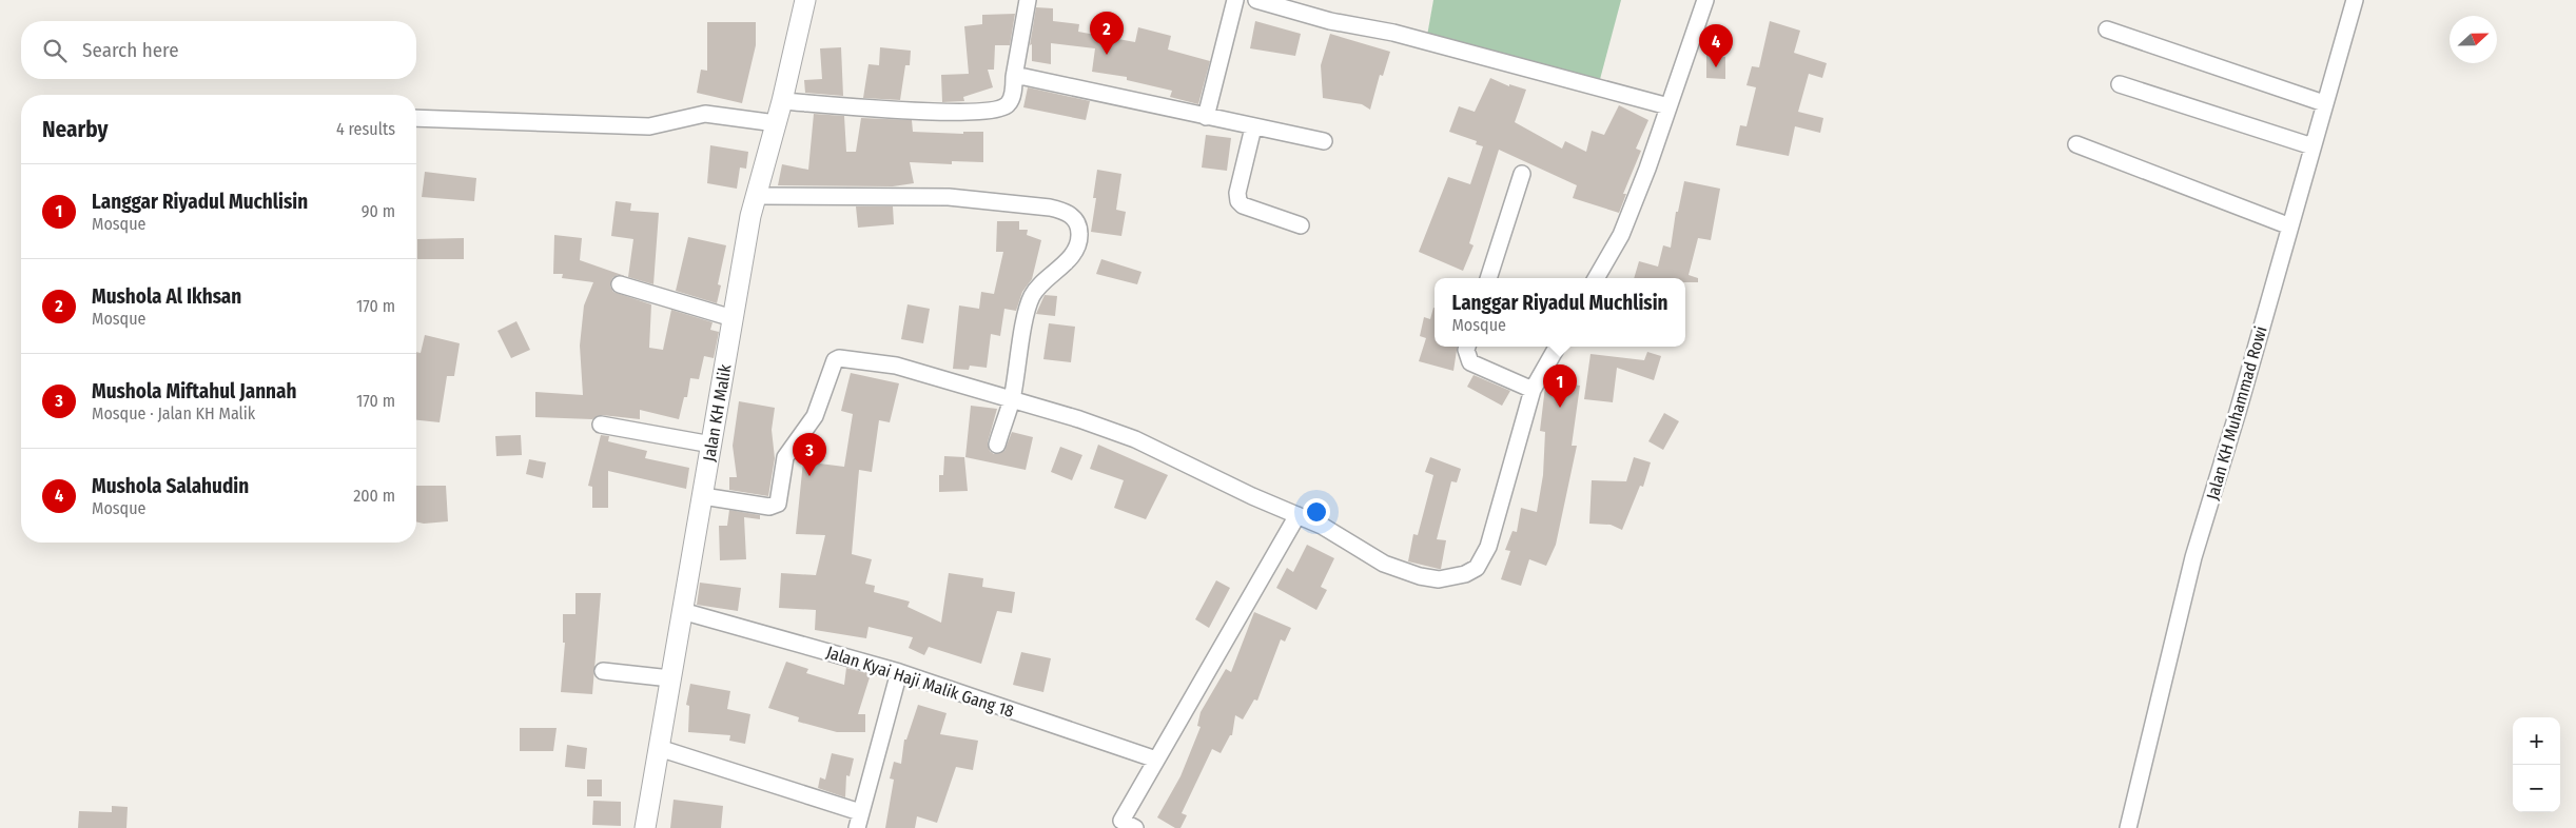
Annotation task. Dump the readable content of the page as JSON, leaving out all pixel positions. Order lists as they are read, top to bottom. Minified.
{"streets":{"street":["Jalan KH Malik","Jalan KH Muhammad Rowi","Jalan Kyai Haji Malik Gang 18"]},"crossings":[["Jalan KH Malik","Jalan Kyai Haji Malik Gang 18"]],"north":"right","page":{"pins":["2","4","1","3"],"search":"Search here","heading":["Nearby","4 results"],"list":[{"mark":"1","name":"Langgar Riyadul Muchlisin","note":"Mosque","value":"90 m"},{"mark":"2","name":"Mushola Al Ikhsan","note":"Mosque","value":"170 m"},{"mark":"3","name":"Mushola Miftahul Jannah","note":"Mosque · Jalan KH Malik","value":"170 m"},{"mark":"4","name":"Mushola Salahudin","note":"Mosque","value":"200 m"}],"popup":["Langgar Riyadul Muchlisin","Mosque"],"map_buttons":["+","−"]}}
